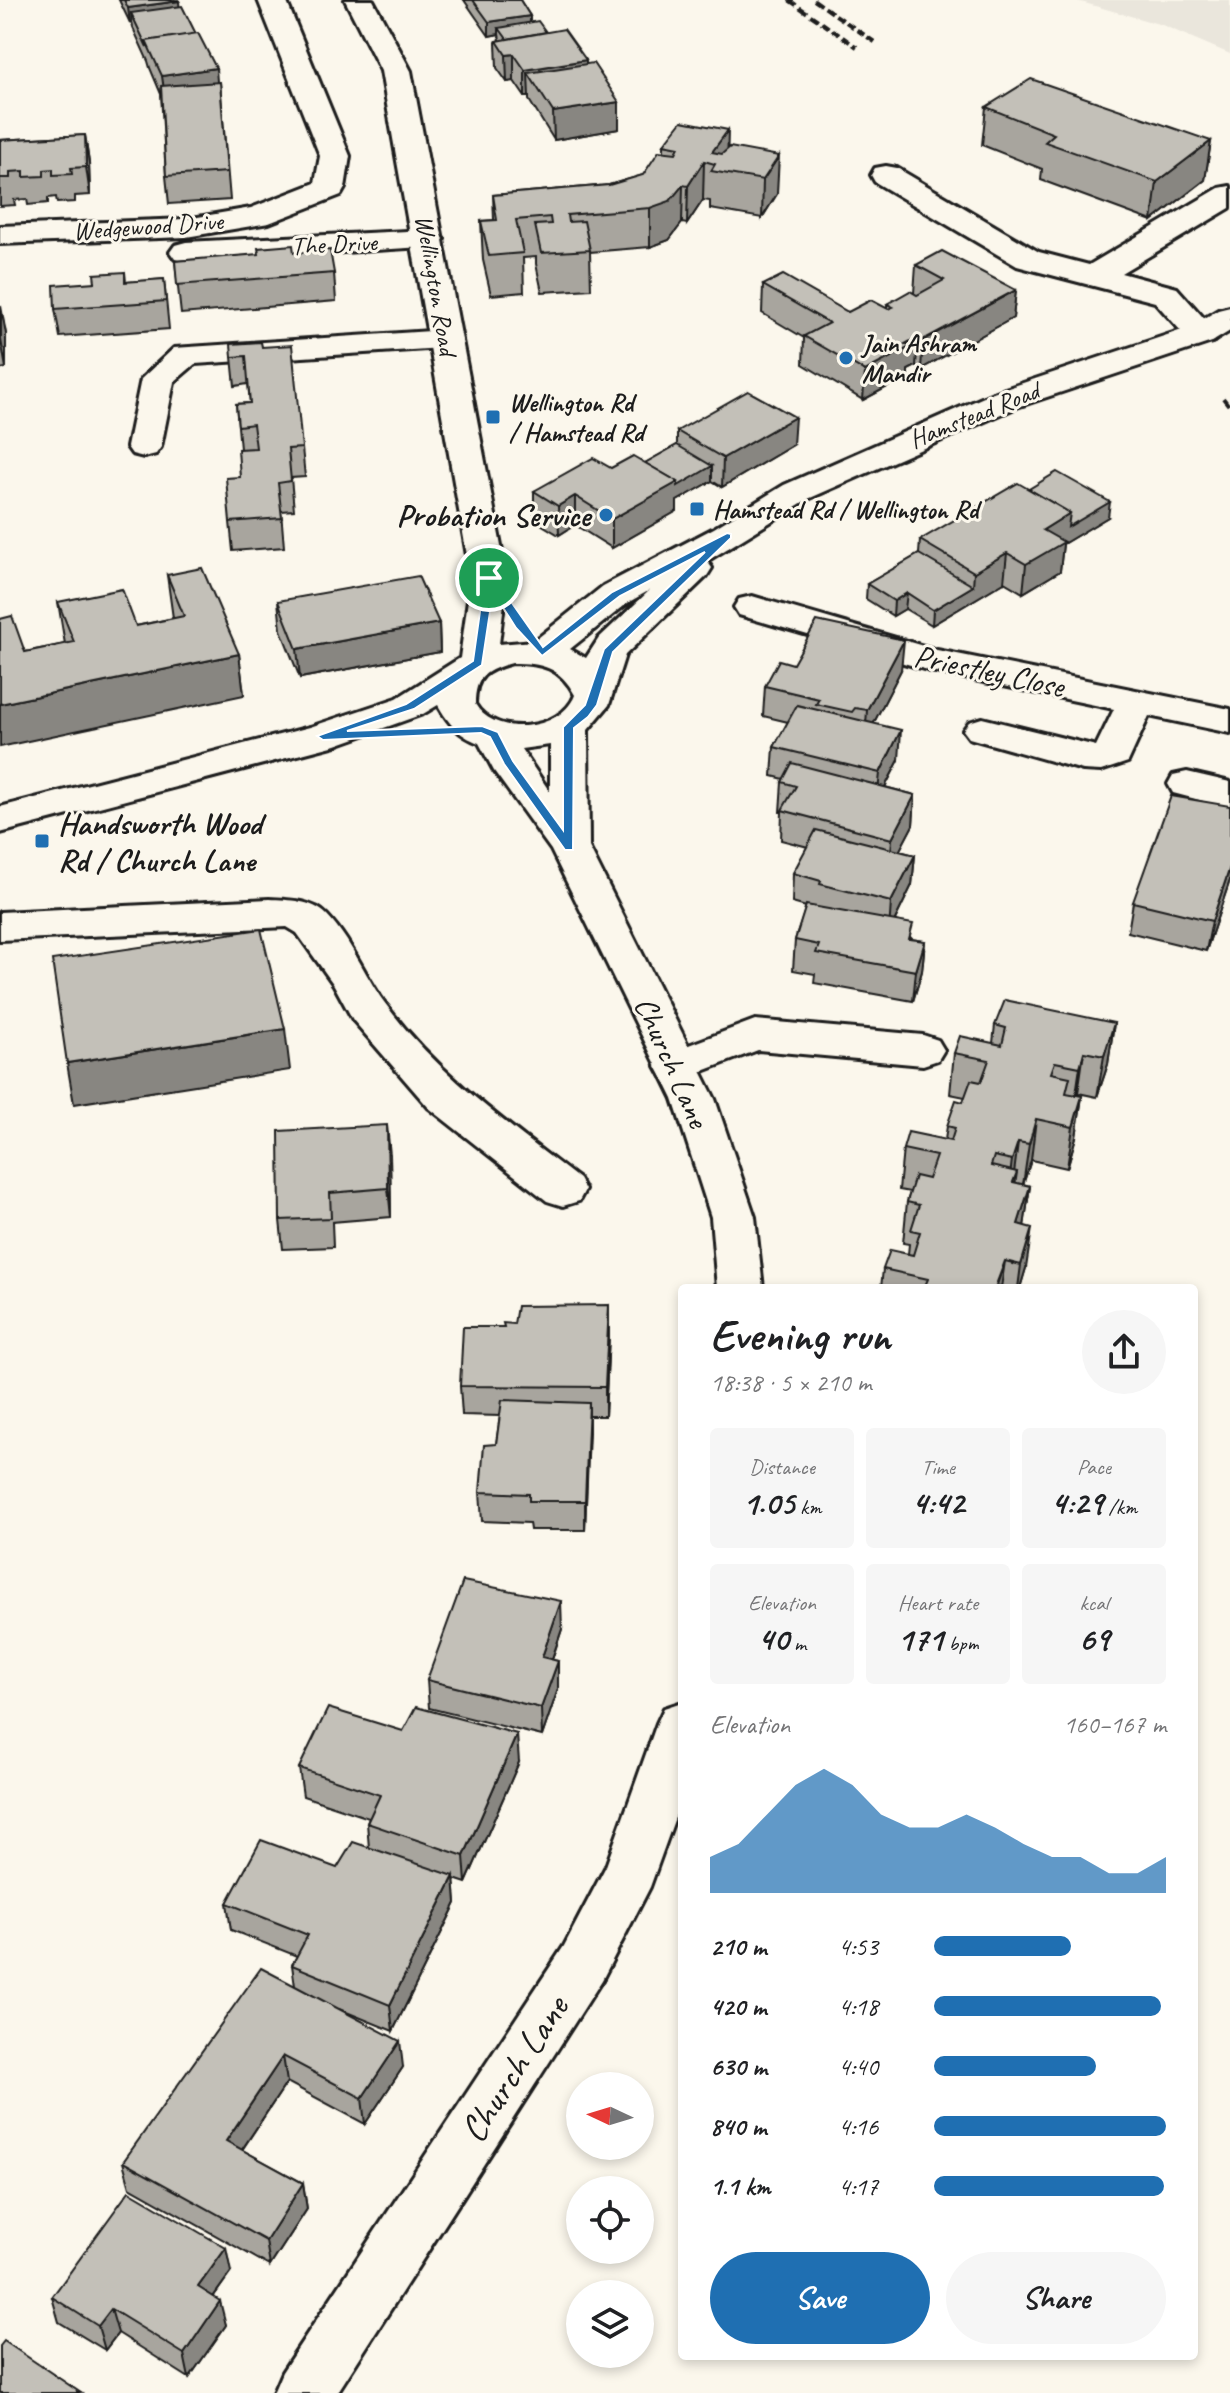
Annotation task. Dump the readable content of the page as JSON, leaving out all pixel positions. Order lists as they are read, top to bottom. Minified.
{"streets":{"main road":["Wedgewood Drive","The Drive","Wellington Road","Hamstead Road","Priestley Close","Church Lane"]},"crossings":[["The Drive","Wellington Road"],["Wellington Road","Hamstead Road"],["Wellington Road","Church Lane"],["Hamstead Road","Church Lane"]],"places":{"other":["Jain Ashram Mandir","Probation Service"],"transit":["Wellington Rd / Hamstead Rd","Hamstead Rd / Wellington Rd","Handsworth Wood Rd / Church Lane"]},"north":"left","page":{"heading":["Evening run","18:38 · 5 × 210 m"],"stats":[["Distance","1.05 km"],["Time","4:42"],["Pace","4:29 /km"],["Elevation","40 m"],["Heart rate","171 bpm"],["kcal","69"]],"chart":["Elevation","160–167 m"],"list":[{"name":"210 m","note":"4:53"},{"name":"420 m","note":"4:18"},{"name":"630 m","note":"4:40"},{"name":"840 m","note":"4:16"},{"name":"1.1 km","note":"4:17"}],"buttons":["Save","Share"]}}
